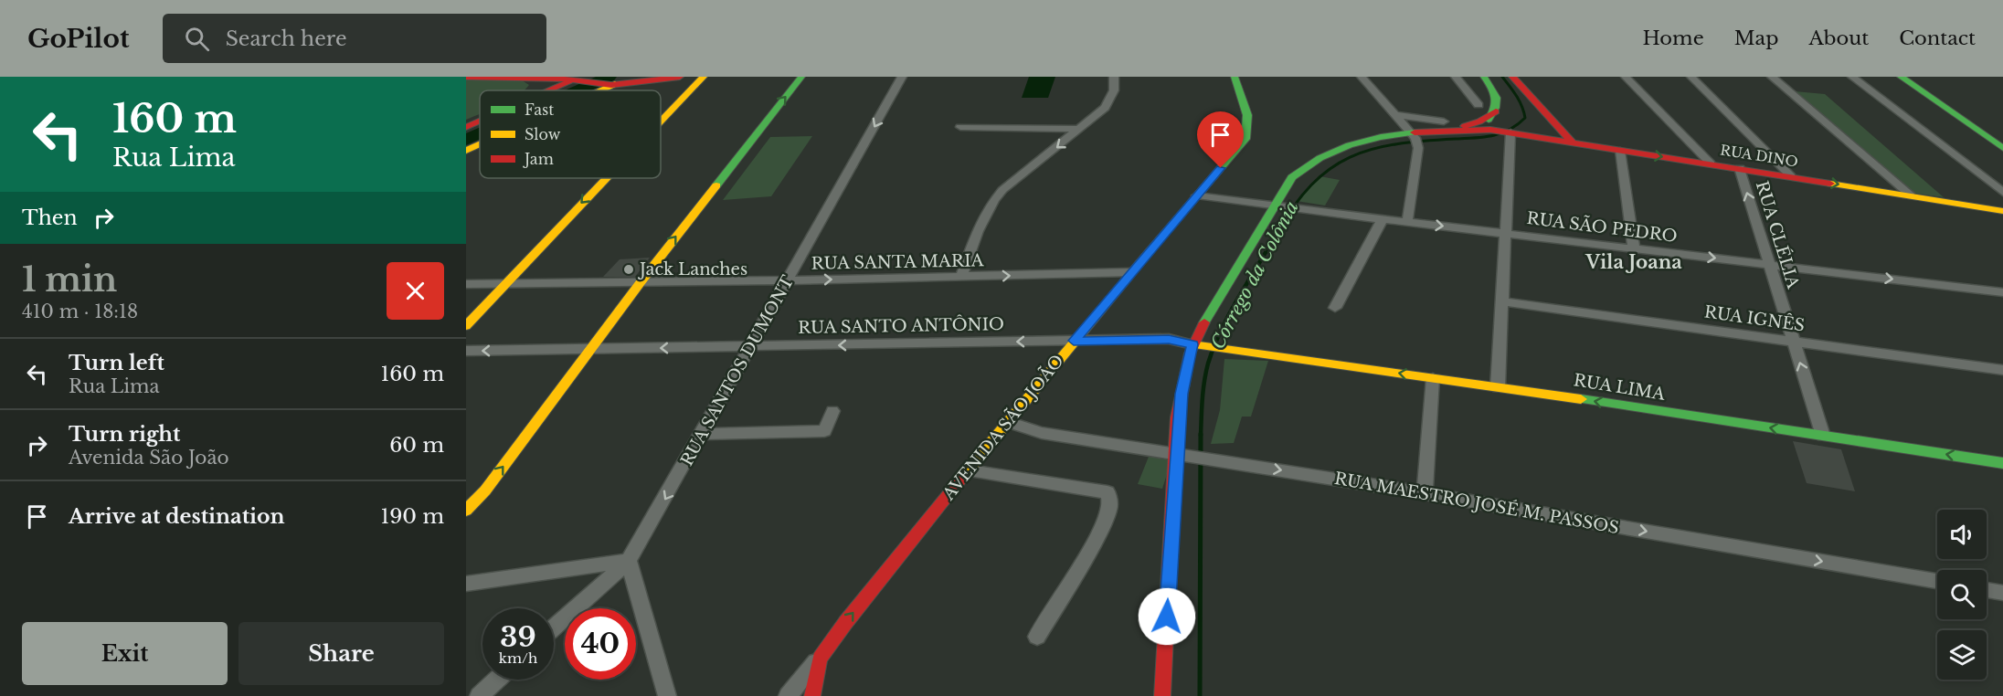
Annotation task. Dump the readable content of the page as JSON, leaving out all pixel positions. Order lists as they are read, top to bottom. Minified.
{"streets":{"main road":["RUA DINO","RUA LIMA","AVENIDA SÃO JOÃO"],"street":["RUA SÃO PEDRO","RUA CLÉLIA","RUA SANTA MARIA","RUA IGNÊS","RUA SANTO ANTÔNIO","RUA SANTOS DUMONT","RUA MAESTRO JOSÉ M. PASSOS"]},"crossings":[["RUA DINO","RUA CLÉLIA"],["RUA SÃO PEDRO","RUA CLÉLIA"],["RUA SÃO PEDRO","AVENIDA SÃO JOÃO"],["RUA CLÉLIA","RUA IGNÊS"],["RUA CLÉLIA","RUA LIMA"],["RUA SANTA MARIA","RUA SANTOS DUMONT"],["RUA SANTA MARIA","AVENIDA SÃO JOÃO"],["RUA SANTO ANTÔNIO","RUA SANTOS DUMONT"],["RUA SANTO ANTÔNIO","AVENIDA SÃO JOÃO"],["AVENIDA SÃO JOÃO","RUA MAESTRO JOSÉ M. PASSOS"]],"one_way":["RUA DINO","RUA SÃO PEDRO","RUA CLÉLIA","RUA SANTA MARIA","RUA SANTO ANTÔNIO","RUA SANTOS DUMONT","RUA LIMA","RUA MAESTRO JOSÉ M. PASSOS"],"districts":["Vila Joana"],"water":["Córrego da Colônia"],"places":["Jack Lanches"],"legend":["Fast","Slow","Jam"],"page":{"header":"GoPilot","search":"Search here","nav":["Home","Map","About","Contact"],"turn":["160 m","Rua Lima"],"then":"Then","heading":["1 min","410 m · 18:18"],"list":[{"name":"Turn left","note":"Rua Lima","value":"160 m"},{"name":"Turn right","note":"Avenida São João","value":"60 m"},{"name":"Arrive at destination","value":"190 m"}],"speed":"39 km/h","limit":"40","buttons":["Exit","Share"]}}
